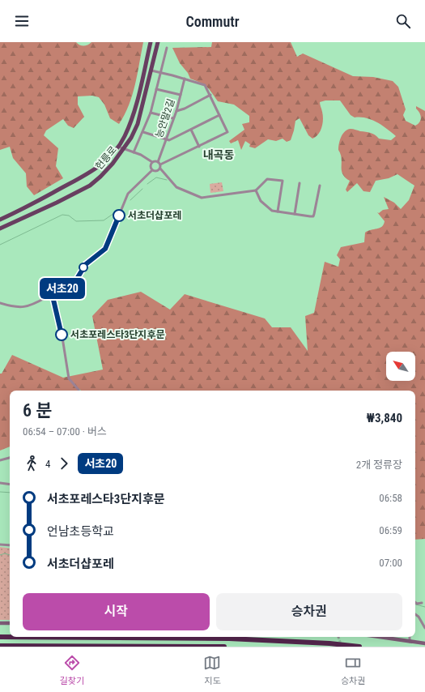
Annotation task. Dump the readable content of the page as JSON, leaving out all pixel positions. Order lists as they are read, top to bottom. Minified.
{"streets":{"main road":["헌릉로"],"street":["능안말2길"]},"districts":["내곡동"],"places":["서초더샵포레","서초포레스타3단지후문"],"lines":["bus line 서초20"],"north":"top left","page":{"header":"Commutr","on_map":"서초20","heading":["6 분","06:54 – 07:00 · 버스","₩3,840"],"legs":["4","서초20","2개 정류장"],"list":[{"name":"서초포레스타3단지후문","value":"06:58"},{"name":"언남초등학교","value":"06:59"},{"name":"서초더샵포레","value":"07:00"}],"buttons":["시작","승차권"],"tabs":["길찾기","지도","승차권"]}}
